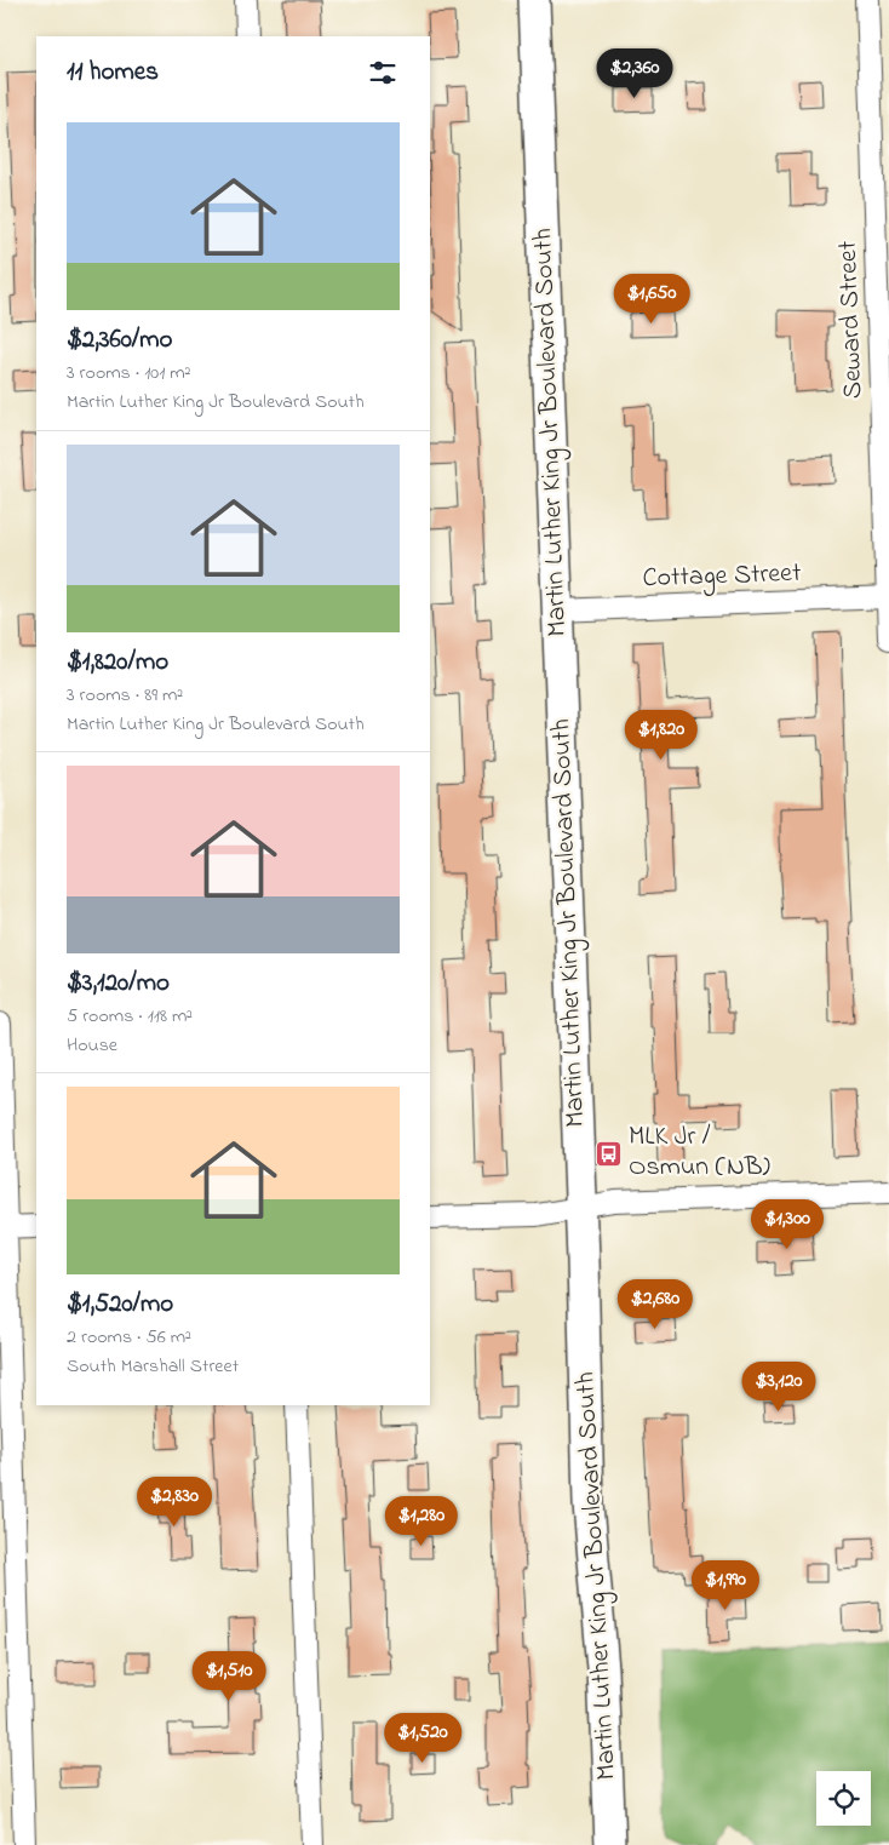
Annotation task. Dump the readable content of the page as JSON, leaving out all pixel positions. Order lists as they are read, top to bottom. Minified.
{"streets":{"main road":["Martin Luther King Jr Boulevard South"],"street":["Seward Street","Cottage Street"]},"crossings":[["Seward Street","Cottage Street"],["Martin Luther King Jr Boulevard South","Cottage Street"]],"places":{"bus stop":["MLK Jr / Osmun (NB)"]},"page":{"heading":"11 homes","price":["$2,360","$1,650","$1,820","$1,300","$2,680","$3,120","$2,830","$1,280","$1,990","$1,510","$1,520"],"list":[{"name":"$2,360/mo","note":"3 rooms · 101 m² · Martin Luther King Jr Boulevard South"},{"name":"$1,820/mo","note":"3 rooms · 89 m² · Martin Luther King Jr Boulevard South"},{"name":"$3,120/mo","note":"5 rooms · 118 m² · House"},{"name":"$1,520/mo","note":"2 rooms · 56 m² · South Marshall Street"}]}}
